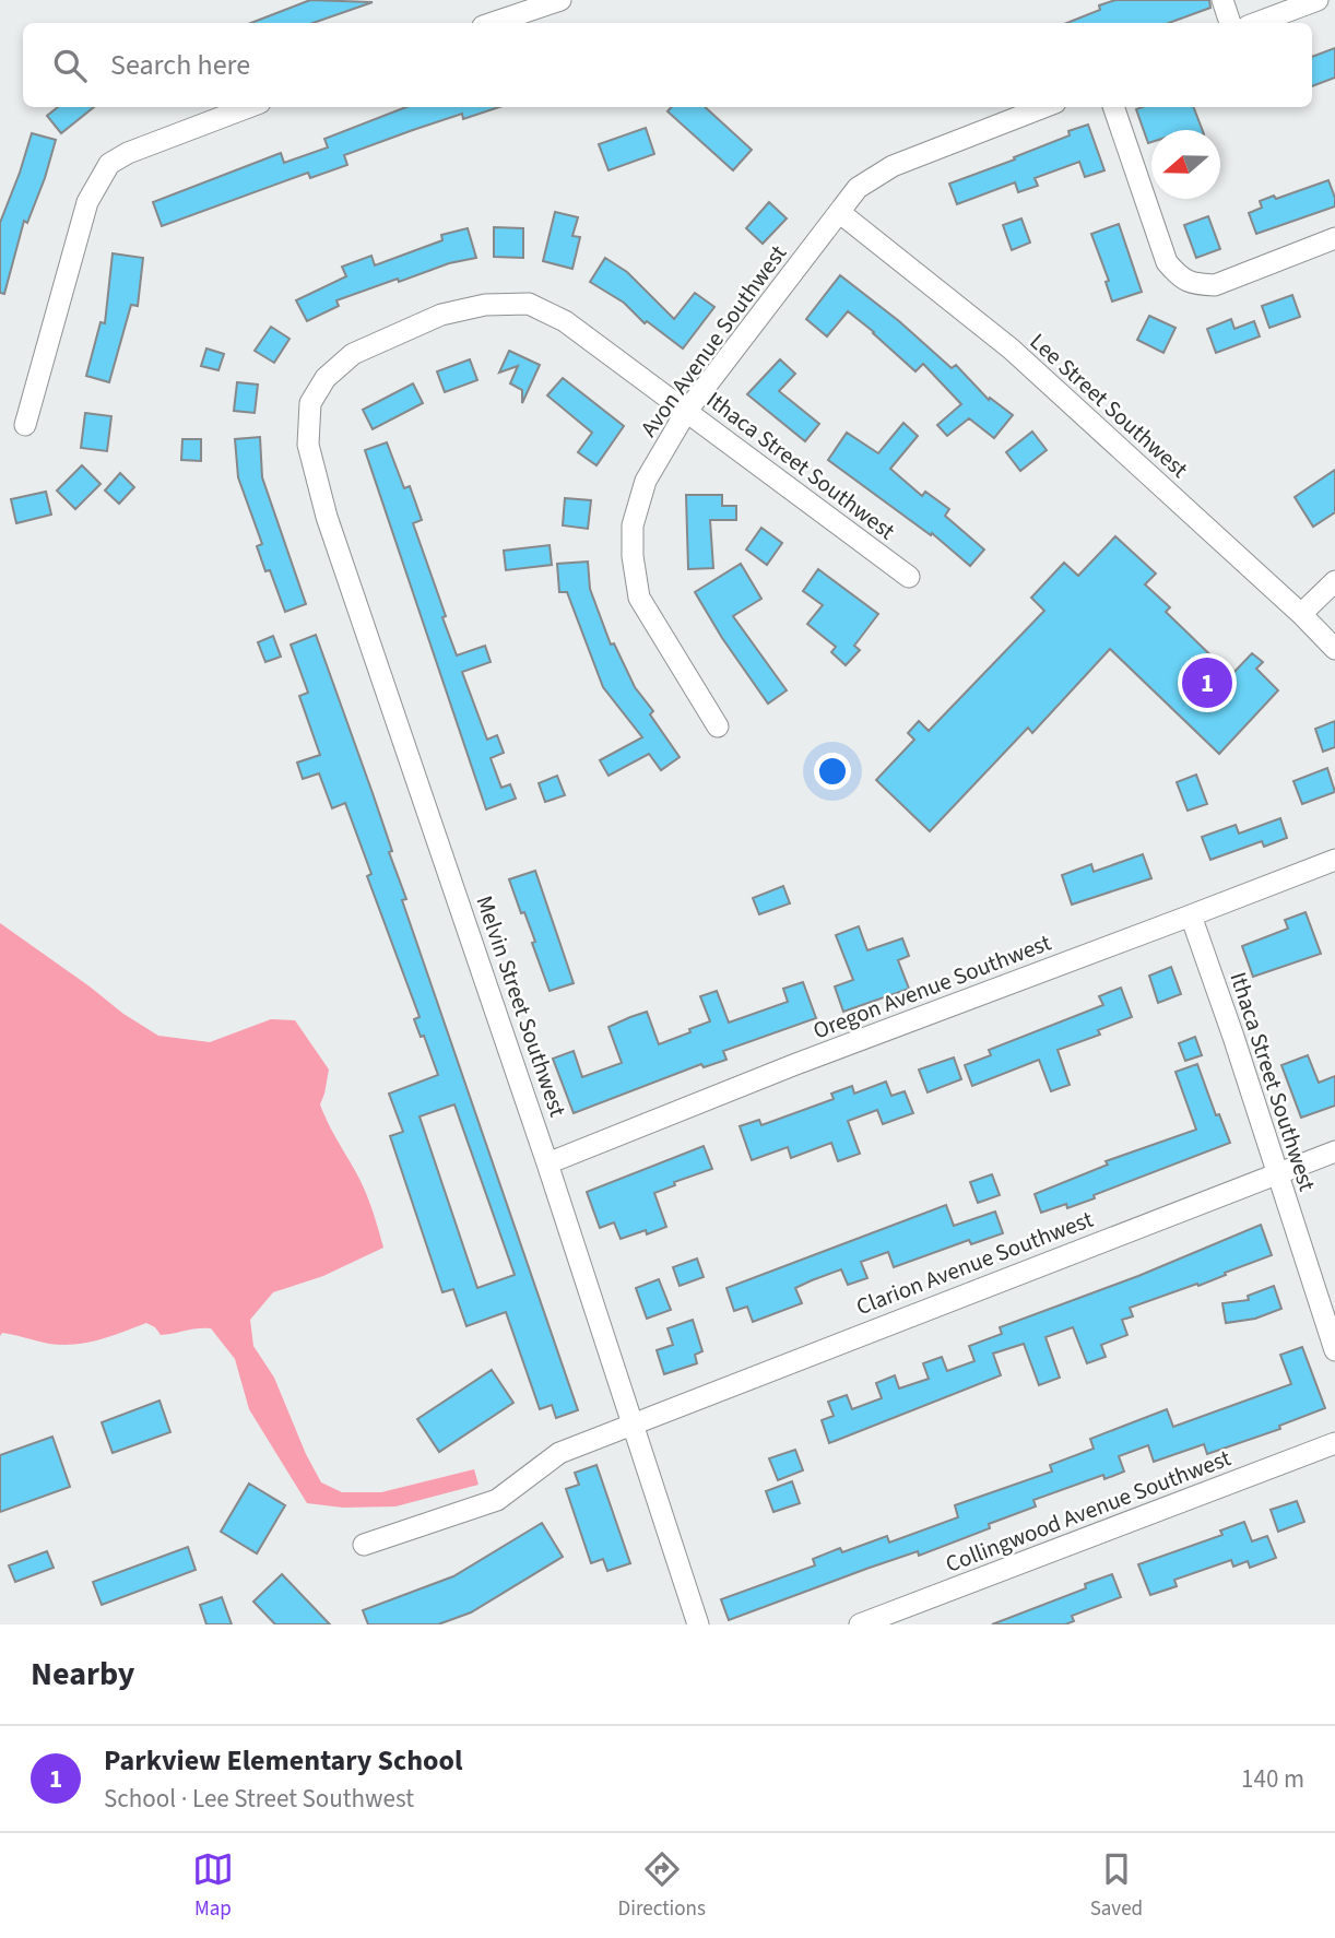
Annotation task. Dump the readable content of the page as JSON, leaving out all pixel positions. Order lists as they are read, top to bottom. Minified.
{"streets":{"street":["Avon Avenue Southwest","Lee Street Southwest","Ithaca Street Southwest","Oregon Avenue Southwest","Melvin Street Southwest","Clarion Avenue Southwest","Collingwood Avenue Southwest"]},"crossings":[["Avon Avenue Southwest","Lee Street Southwest"],["Avon Avenue Southwest","Ithaca Street Southwest"],["Ithaca Street Southwest","Oregon Avenue Southwest"],["Ithaca Street Southwest","Melvin Street Southwest"],["Ithaca Street Southwest","Clarion Avenue Southwest"],["Oregon Avenue Southwest","Melvin Street Southwest"],["Melvin Street Southwest","Clarion Avenue Southwest"]],"north":"left","page":{"search":"Search here","pins":"1","heading":"Nearby","list":[{"mark":"1","name":"Parkview Elementary School","note":"School · Lee Street Southwest","value":"140 m"}],"nav":["Map","Directions","Saved"]}}
